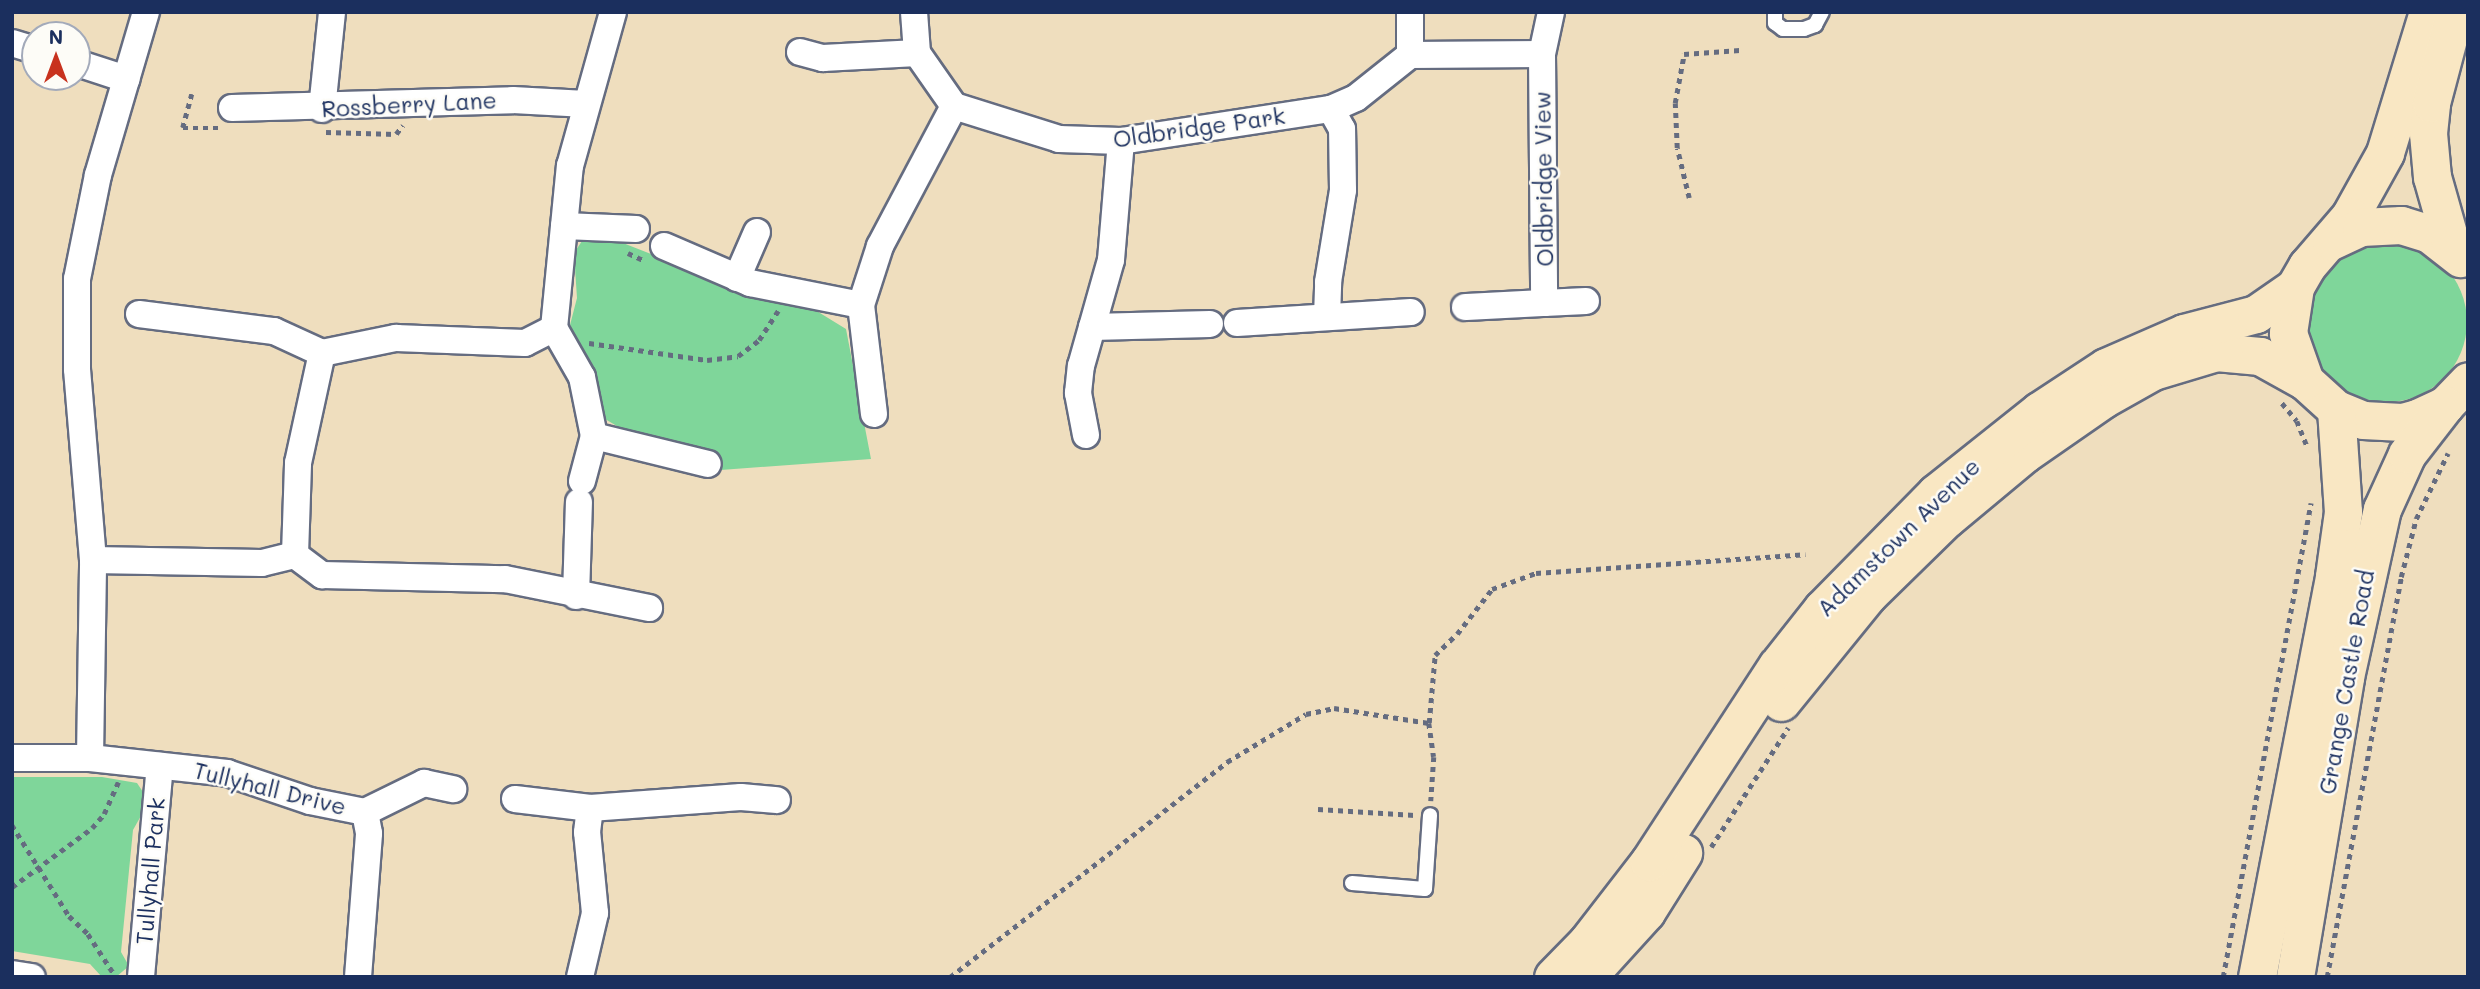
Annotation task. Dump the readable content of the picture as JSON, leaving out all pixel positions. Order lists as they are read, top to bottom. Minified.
{"streets":{"main road":["Adamstown Avenue","Grange Castle Road"],"street":["Rossberry Lane","Oldbridge Park","Oldbridge View","Tullyhall Drive","Tullyhall Park"]},"crossings":[["Adamstown Avenue","Grange Castle Road"],["Tullyhall Drive","Tullyhall Park"]],"north":"top"}
